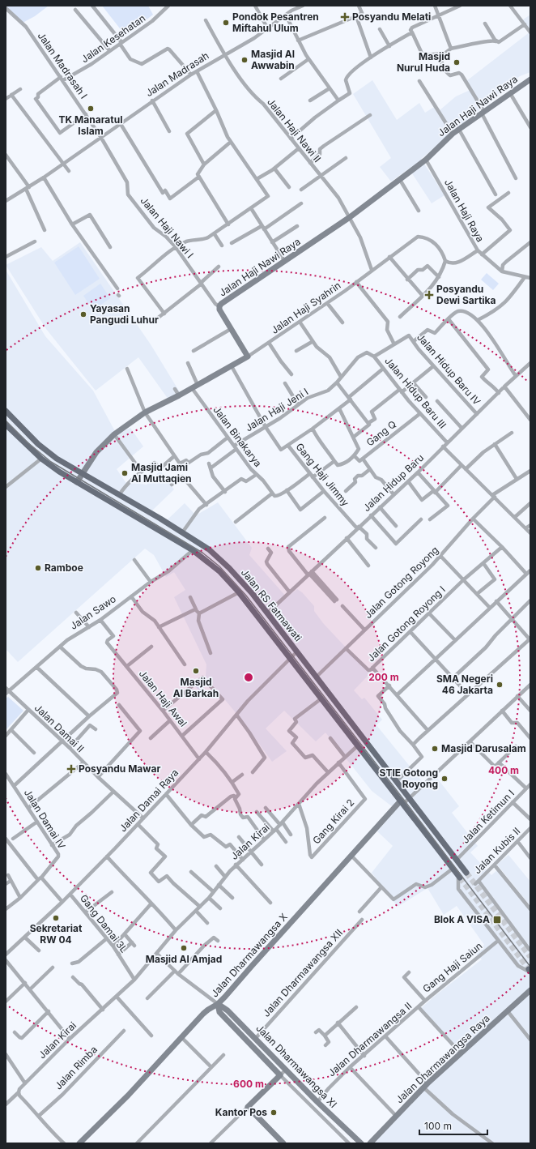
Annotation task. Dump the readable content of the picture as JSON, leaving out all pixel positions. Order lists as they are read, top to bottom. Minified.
{"streets":{"main road":["Jalan RS Fatmawati"],"street":["Jalan Kesehatan","Jalan Madrasah I","Jalan Madrasah","Jalan Haji Nawi Raya","Jalan Haji Nawi II","Jalan Haji Raya","Jalan Haji Nawi I","Jalan Haji Syahrin","Jalan Hidup Baru IV","Jalan Hidup Baru III","Jalan Haji Jeni I","Gang Q","Jalan Binakarya","Gang Haji Jimmy","Jalan Hidup Baru","Jalan Gotong Royong","Jalan Sawo","Jalan Gotong Royong I","Jalan Haji Awal","Jalan Damai II","Jalan Damai Raya","Jalan Ketimun I","Jalan Damai IV","Gang Kirai 2","Jalan Kirai","Jalan Kubis II","Gang Damai 3L","Jalan Dharmawangsa X","Gang Haji Saiun","Jalan Dharmawangsa XII","Jalan Dharmawangsa II","Jalan Dharmawangsa Raya","Jalan Dharmawangsa XI","Jalan Rimba"]},"crossings":[["Jalan Kesehatan","Jalan Madrasah I"],["Jalan Madrasah I","Jalan Madrasah"],["Jalan Madrasah I","Jalan Haji Nawi I"],["Jalan Madrasah","Jalan Haji Nawi II"],["Jalan Madrasah","Jalan Haji Nawi I"],["Jalan Haji Nawi Raya","Jalan Haji Nawi II"],["Jalan Haji Nawi Raya","Jalan Haji Raya"],["Jalan Haji Nawi Raya","Jalan Haji Nawi I"],["Jalan Haji Nawi Raya","Jalan Haji Syahrin"],["Jalan Hidup Baru IV","Jalan Haji Jeni I"],["Jalan Hidup Baru IV","Jalan Hidup Baru"],["Jalan Hidup Baru III","Jalan Haji Jeni I"],["Jalan Hidup Baru III","Gang Q"],["Jalan Hidup Baru III","Jalan Hidup Baru"],["Jalan Haji Jeni I","Jalan Binakarya"],["Gang Haji Jimmy","Jalan Hidup Baru"],["Jalan Hidup Baru","Jalan RS Fatmawati"],["Jalan Gotong Royong","Jalan RS Fatmawati"],["Jalan Gotong Royong","Jalan Gotong Royong I"],["Jalan RS Fatmawati","Jalan Sawo"],["Jalan RS Fatmawati","Jalan Damai Raya"],["Jalan RS Fatmawati","Jalan Ketimun I"],["Jalan RS Fatmawati","Jalan Kirai"],["Jalan RS Fatmawati","Jalan Dharmawangsa X"],["Jalan RS Fatmawati","Gang Haji Saiun"],["Jalan Sawo","Jalan Haji Awal"],["Jalan Sawo","Jalan Damai II"],["Jalan Haji Awal","Jalan Damai Raya"],["Jalan Damai II","Jalan Damai Raya"],["Jalan Damai Raya","Gang Damai 3L"],["Gang Kirai 2","Jalan Kirai"],["Jalan Kirai","Gang Damai 3L"],["Jalan Dharmawangsa X","Jalan Dharmawangsa XI"],["Gang Haji Saiun","Jalan Dharmawangsa II"],["Jalan Dharmawangsa XII","Jalan Dharmawangsa XI"],["Jalan Dharmawangsa II","Jalan Dharmawangsa Raya"],["Jalan Dharmawangsa II","Jalan Dharmawangsa XI"]],"places":{"health":["Posyandu Melati","Posyandu Dewi Sartika","Posyandu Mawar"],"other":["Pondok Pesantren Miftahul Ulum","Masjid Al Awwabin","Masjid Nurul Huda","TK Manaratul Islam","Yayasan Pangudi Luhur","Masjid Jami Al Muttaqien","Ramboe","Masjid Al Barkah","SMA Negeri 46 Jakarta","Masjid Darusalam","STIE Gotong Royong","Sekretariat RW 04","Masjid Al Amjad","Kantor Pos"],"transit":["Blok A VISA"]},"scale_bar":"100 m","rings":["200 m","400 m","600 m"]}
